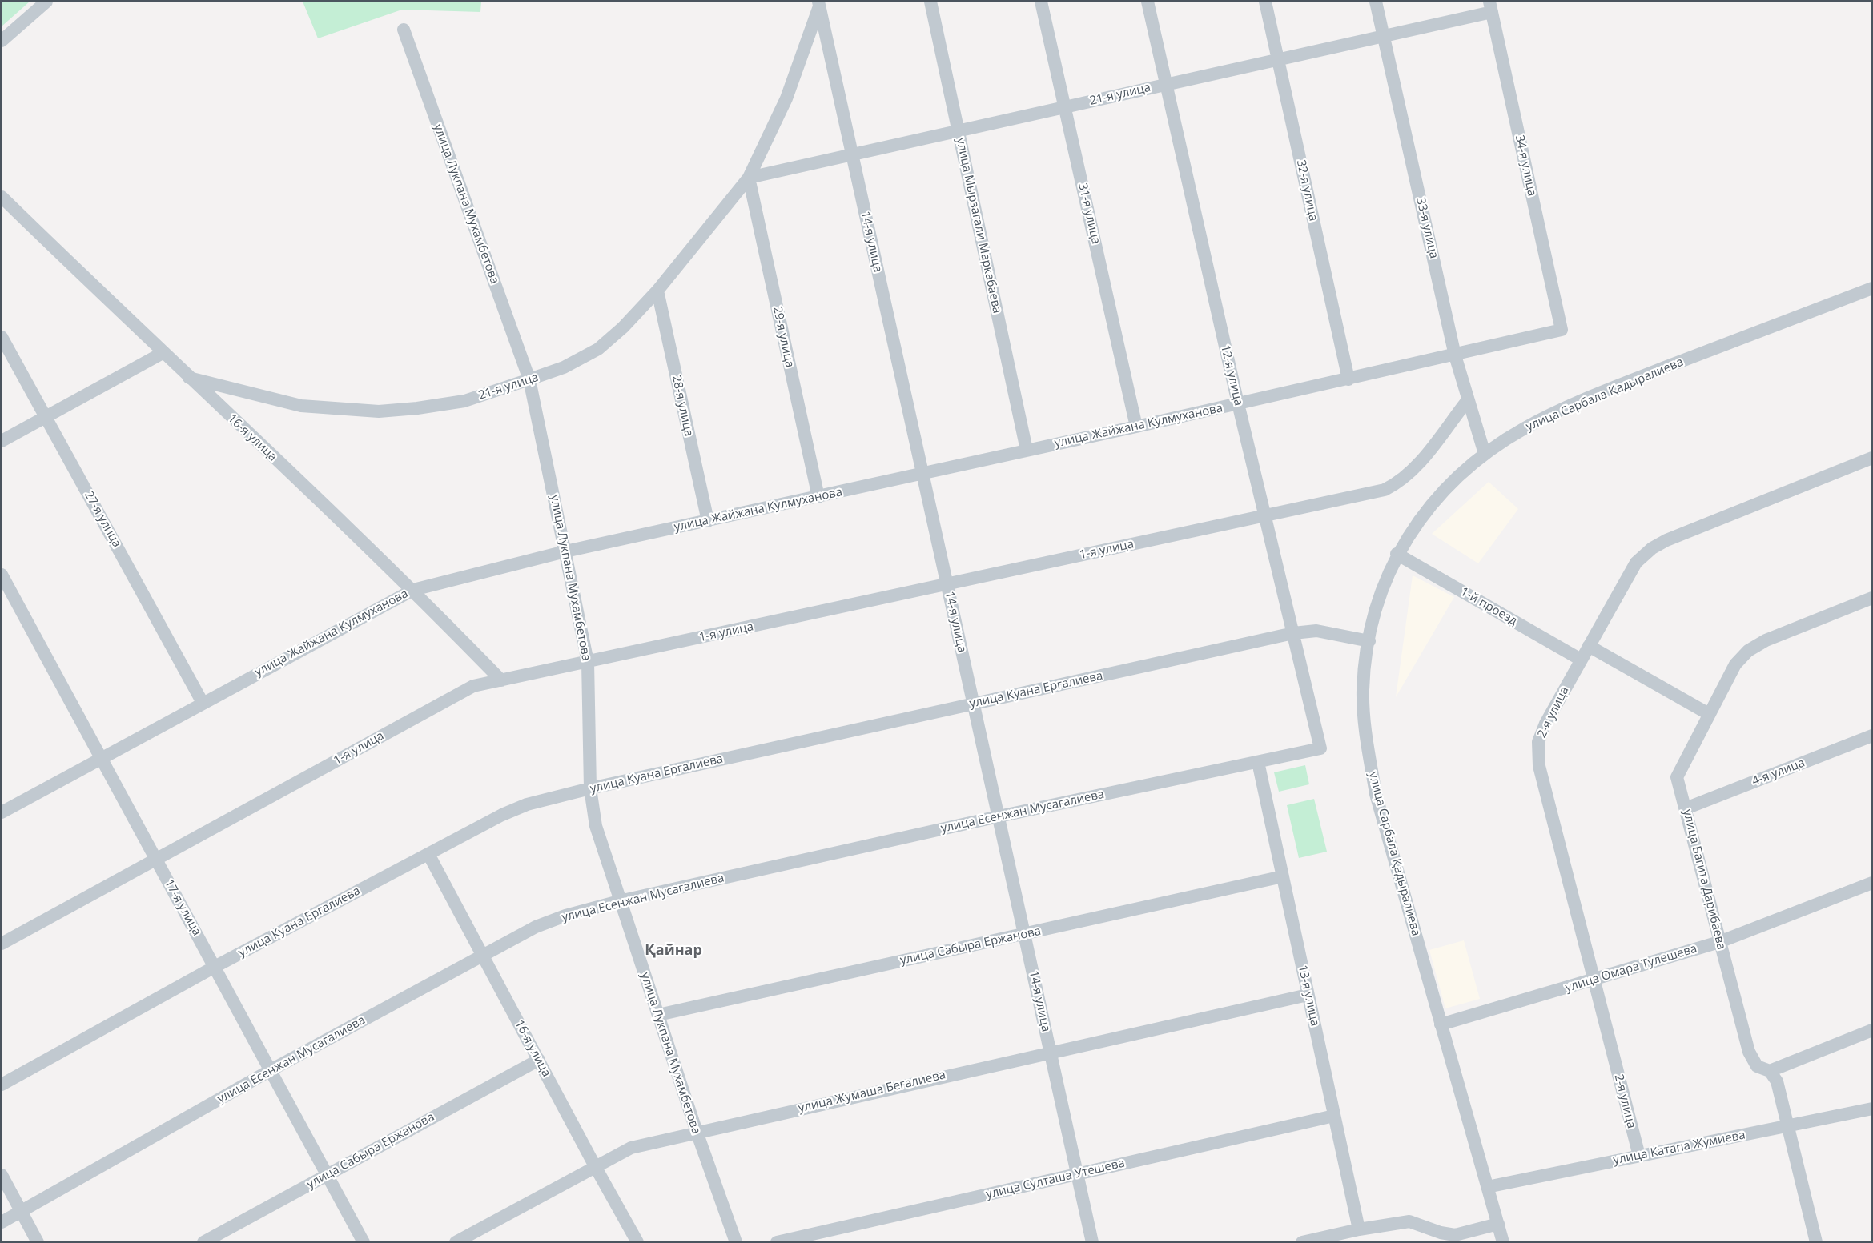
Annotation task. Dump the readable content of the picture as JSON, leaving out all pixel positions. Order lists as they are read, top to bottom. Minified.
{"streets":{"street":["21-я улица","34-я улица","32-я улица","улица Лукпана Мухамбетова","31-я улица","улица Мырзагали Маркабаева","33-я улица","14-я улица","29-я улица","12-я улица","улица Сарбала Қадыралиева","28-я улица","улица Жайжана Кулмуханова","16-я улица","27-я улица","1-я улица","1-й проезд","улица Куана Ергалиева","2-я улица","4-я улица","улица Есенжан Мусагалиева","улица Багита Дарибаева","17-я улица","улица Сабыра Ержанова","улица Омара Тулешева","13-я улица","улица Жумаша Бегалиева","улица Катапа Жумиева","улица Султаша Утешева"]},"crossings":[["21-я улица","34-я улица"],["21-я улица","32-я улица"],["21-я улица","улица Лукпана Мухамбетова"],["21-я улица","31-я улица"],["21-я улица","улица Мырзагали Маркабаева"],["21-я улица","33-я улица"],["21-я улица","14-я улица"],["21-я улица","29-я улица"],["21-я улица","12-я улица"],["21-я улица","28-я улица"],["21-я улица","16-я улица"],["34-я улица","улица Жайжана Кулмуханова"],["32-я улица","улица Жайжана Кулмуханова"],["улица Лукпана Мухамбетова","улица Жайжана Кулмуханова"],["улица Лукпана Мухамбетова","1-я улица"],["улица Лукпана Мухамбетова","улица Куана Ергалиева"],["улица Лукпана Мухамбетова","улица Есенжан Мусагалиева"],["улица Лукпана Мухамбетова","улица Сабыра Ержанова"],["улица Лукпана Мухамбетова","улица Жумаша Бегалиева"],["31-я улица","улица Жайжана Кулмуханова"],["улица Мырзагали Маркабаева","улица Жайжана Кулмуханова"],["33-я улица","улица Сарбала Қадыралиева"],["33-я улица","улица Жайжана Кулмуханова"],["33-я улица","1-я улица"],["14-я улица","улица Жайжана Кулмуханова"],["14-я улица","1-я улица"],["14-я улица","улица Куана Ергалиева"],["14-я улица","улица Есенжан Мусагалиева"],["14-я улица","улица Сабыра Ержанова"],["14-я улица","улица Жумаша Бегалиева"],["14-я улица","улица Султаша Утешева"],["29-я улица","улица Жайжана Кулмуханова"],["12-я улица","улица Жайжана Кулмуханова"],["12-я улица","1-я улица"],["12-я улица","улица Куана Ергалиева"],["12-я улица","улица Есенжан Мусагалиева"],["улица Сарбала Қадыралиева","1-й проезд"],["улица Сарбала Қадыралиева","улица Куана Ергалиева"],["улица Сарбала Қадыралиева","улица Омара Тулешева"],["улица Сарбала Қадыралиева","улица Катапа Жумиева"],["28-я улица","улица Жайжана Кулмуханова"],["улица Жайжана Кулмуханова","16-я улица"],["улица Жайжана Кулмуханова","27-я улица"],["улица Жайжана Кулмуханова","17-я улица"],["16-я улица","1-я улица"],["16-я улица","улица Куана Ергалиева"],["16-я улица","улица Есенжан Мусагалиева"],["16-я улица","улица Сабыра Ержанова"],["16-я улица","улица Жумаша Бегалиева"],["1-я улица","17-я улица"],["1-й проезд","2-я улица"],["улица Куана Ергалиева","17-я улица"],["2-я улица","улица Омара Тулешева"],["2-я улица","улица Катапа Жумиева"],["4-я улица","улица Багита Дарибаева"],["улица Есенжан Мусагалиева","17-я улица"],["улица Есенжан Мусагалиева","13-я улица"],["улица Багита Дарибаева","улица Омара Тулешева"],["улица Багита Дарибаева","улица Катапа Жумиева"],["17-я улица","улица Сабыра Ержанова"],["улица Сабыра Ержанова","13-я улица"],["13-я улица","улица Жумаша Бегалиева"],["13-я улица","улица Султаша Утешева"]],"districts":["Қайнар"]}
